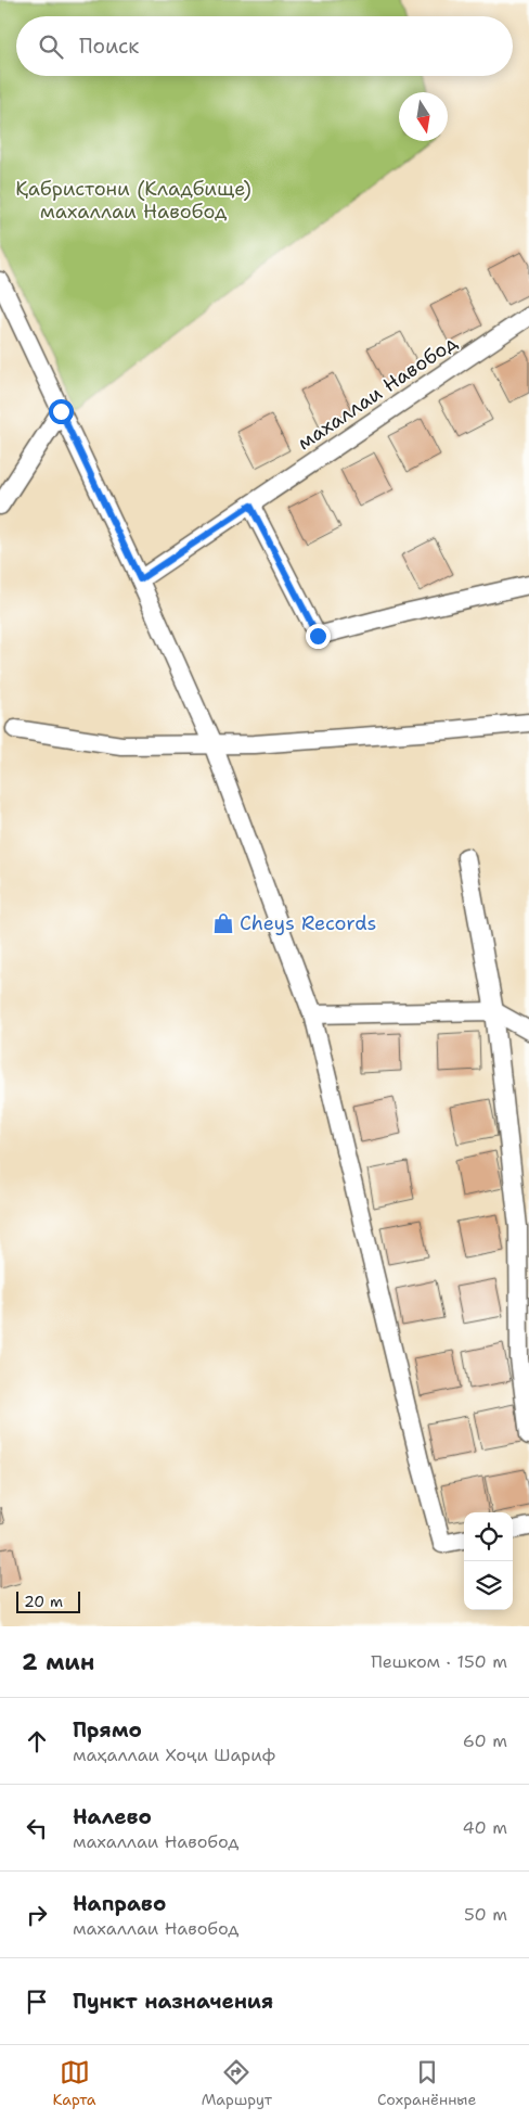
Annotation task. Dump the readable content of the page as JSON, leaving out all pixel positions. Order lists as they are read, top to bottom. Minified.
{"streets":{"street":["махаллаи Навобод"]},"parks":["Қабристони (Кладбище) махаллаи Навобод"],"places":{"shop":["Cheys Records"]},"scale_bar":"20 m","north":"bottom","page":{"search":"Поиск","scale":"20 m","heading":["2 мин","Пешком · 150 m"],"list":[["Прямо","маҳаллаи Хоҷи Шариф","60 m"],["Налево","махаллаи Навобод","40 m"],["Направо","махаллаи Навобод","50 m"],"Пункт назначения"],"nav":["Карта","Маршрут","Сохранённые"]}}
